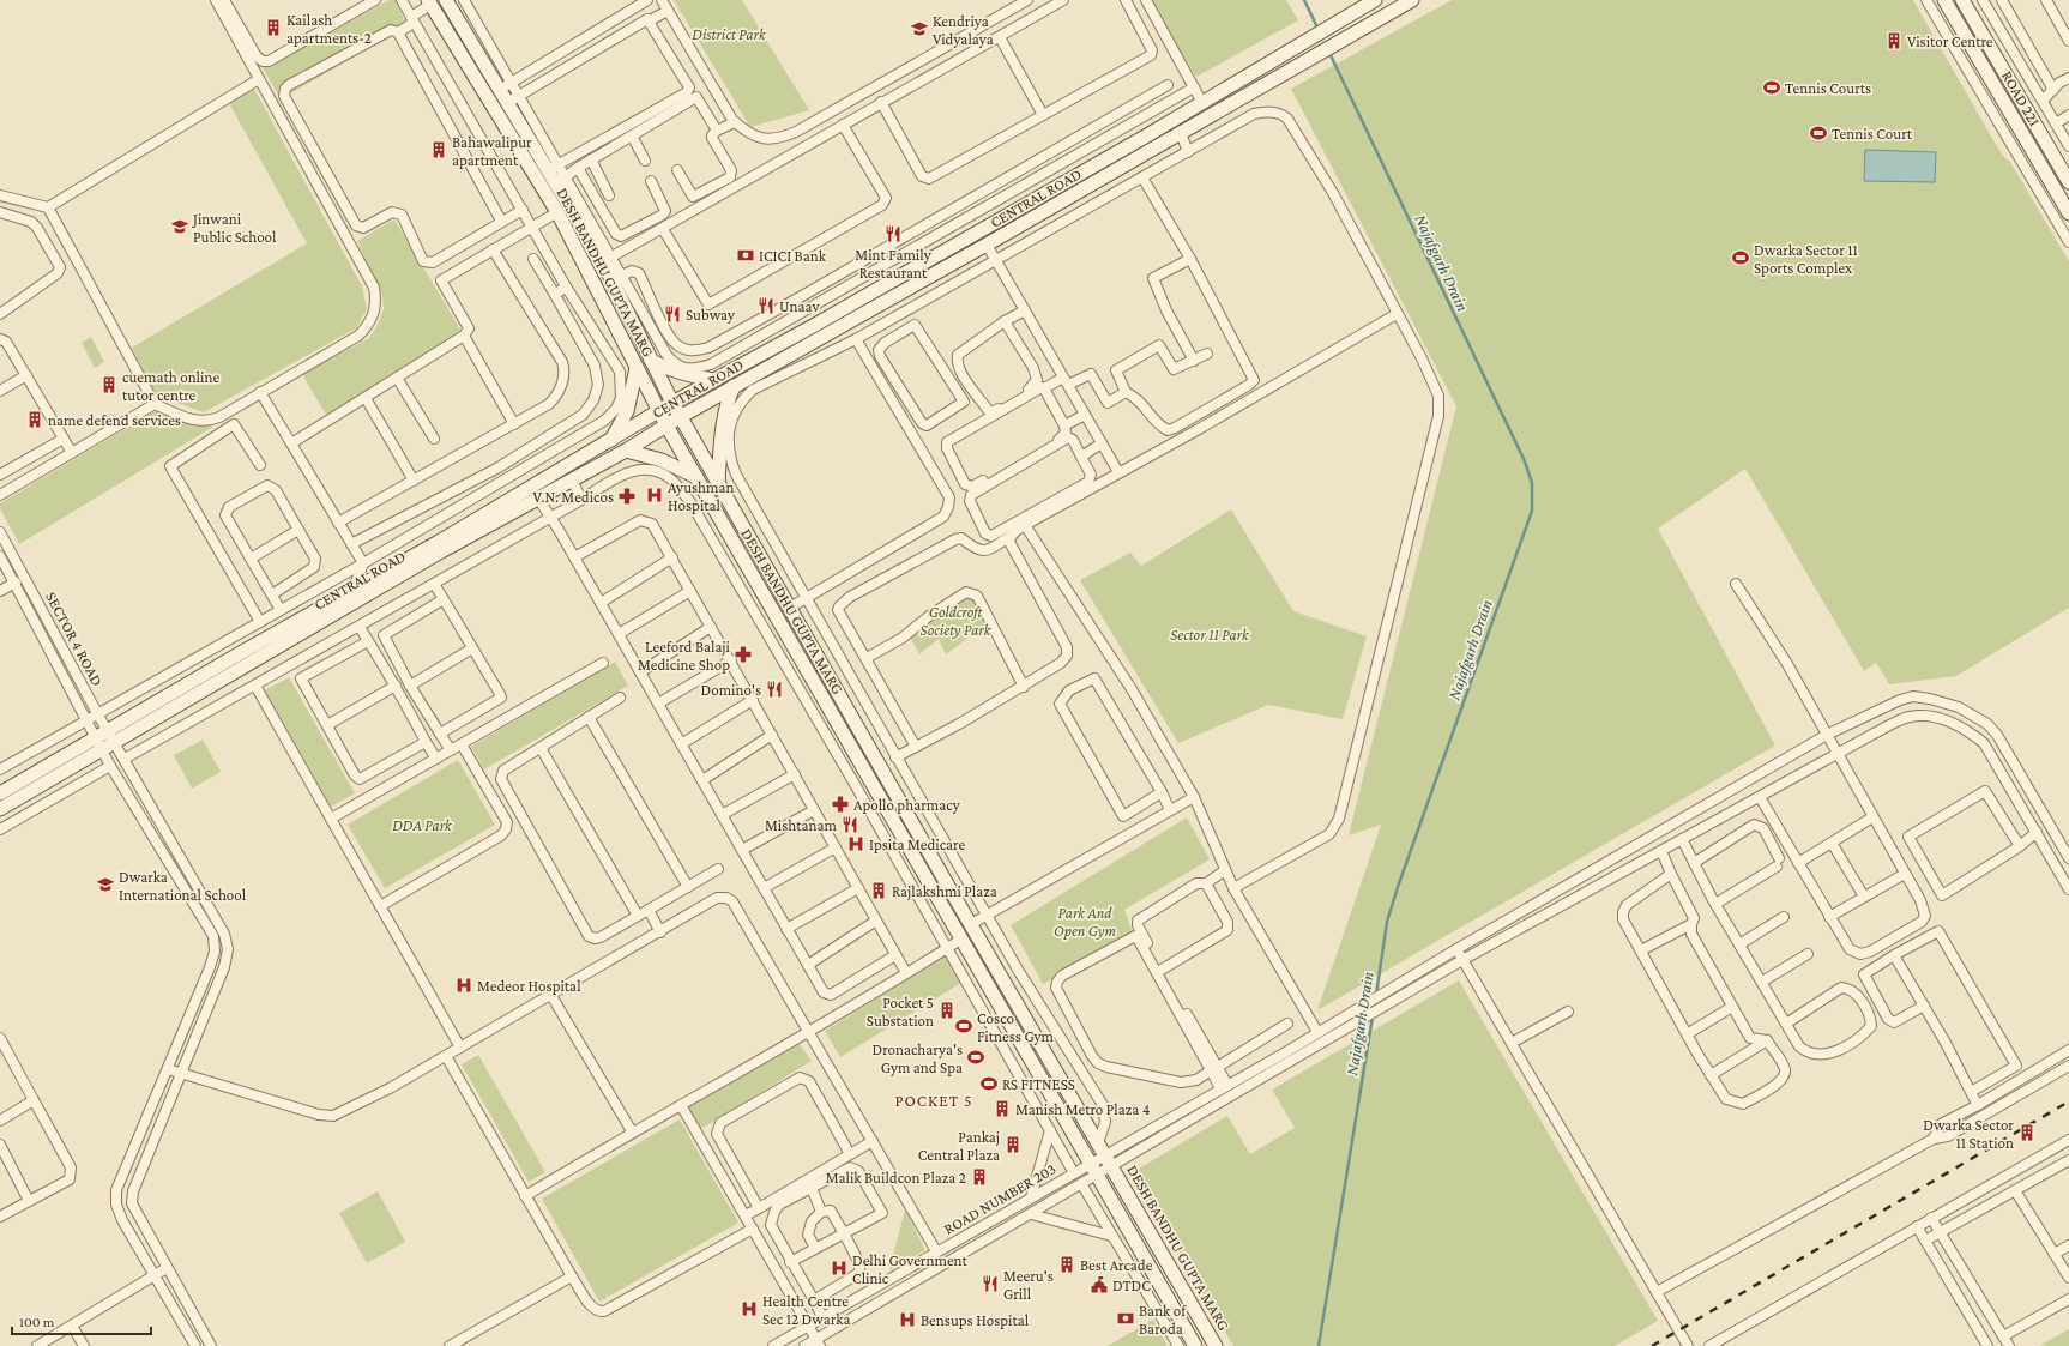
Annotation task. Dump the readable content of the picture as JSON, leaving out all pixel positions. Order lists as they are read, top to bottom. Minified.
{"streets":{"main road":["ROAD 221","CENTRAL ROAD","DESH BANDHU GUPTA MARG"],"street":["SECTOR 4 ROAD","ROAD NUMBER 203"]},"crossings":[["CENTRAL ROAD","DESH BANDHU GUPTA MARG"],["CENTRAL ROAD","SECTOR 4 ROAD"],["DESH BANDHU GUPTA MARG","ROAD NUMBER 203"]],"districts":["POCKET 5"],"water":["Najafgarh Drain"],"parks":["District Park","Goldcroft Society Park","Sector 11 Park","DDA Park","Park And Open Gym"],"places":{"building":["Kailash apartments-2","Visitor Centre","Bahawalipur apartment","cuemath online tutor centre","name defend services","Rajlakshmi Plaza","Pocket 5 Substation","Manish Metro Plaza 4","Dwarka Sector 11 Station","Pankaj Central Plaza","Malik Buildcon Plaza 2","Best Arcade"],"school or university":["Kendriya Vidyalaya","Jinwani Public School","Dwarka International School"],"sports":["Tennis Courts","Tennis Court","Dwarka Sector 11 Sports Complex","Cosco Fitness Gym","Dronacharya's Gym and Spa","RS FITNESS"],"restaurant":["Mint Family Restaurant","Unaav","Subway","Domino's","Mishtanam","Meeru's Grill"],"bank":["ICICI Bank","Bank of Baroda"],"hospital":["Ayushman Hospital","Ipsita Medicare","Medeor Hospital","Delhi Government Clinic","Health Centre Sec 12 Dwarka","Bensups Hospital"],"pharmacy":["V.N. Medicos","Leeford Balaji Medicine Shop","Apollo pharmacy"],"public building":["DTDC"]},"scale_bar":"100 m"}
